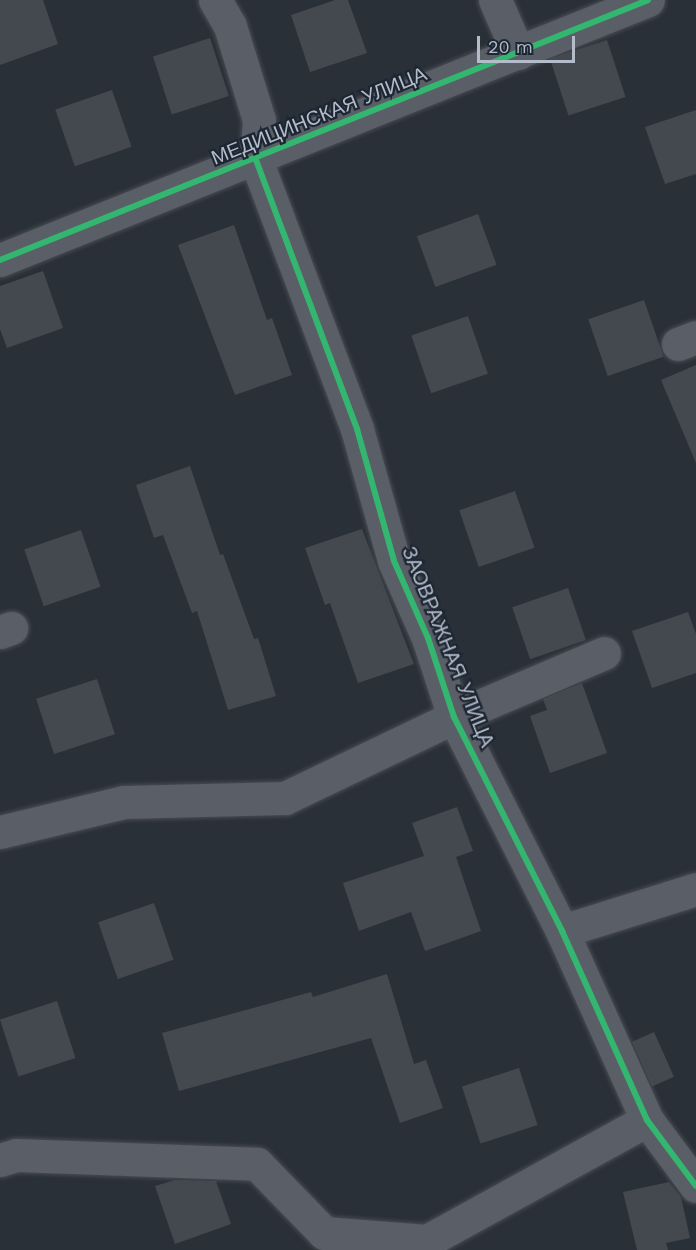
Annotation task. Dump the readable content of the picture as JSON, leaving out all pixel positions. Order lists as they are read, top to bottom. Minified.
{"streets":{"street":["МЕДИЦИНСКАЯ УЛИЦА","ЗАОВРАЖНАЯ УЛИЦА"]},"crossings":[["МЕДИЦИНСКАЯ УЛИЦА","ЗАОВРАЖНАЯ УЛИЦА"]],"scale_bar":"20 m"}
